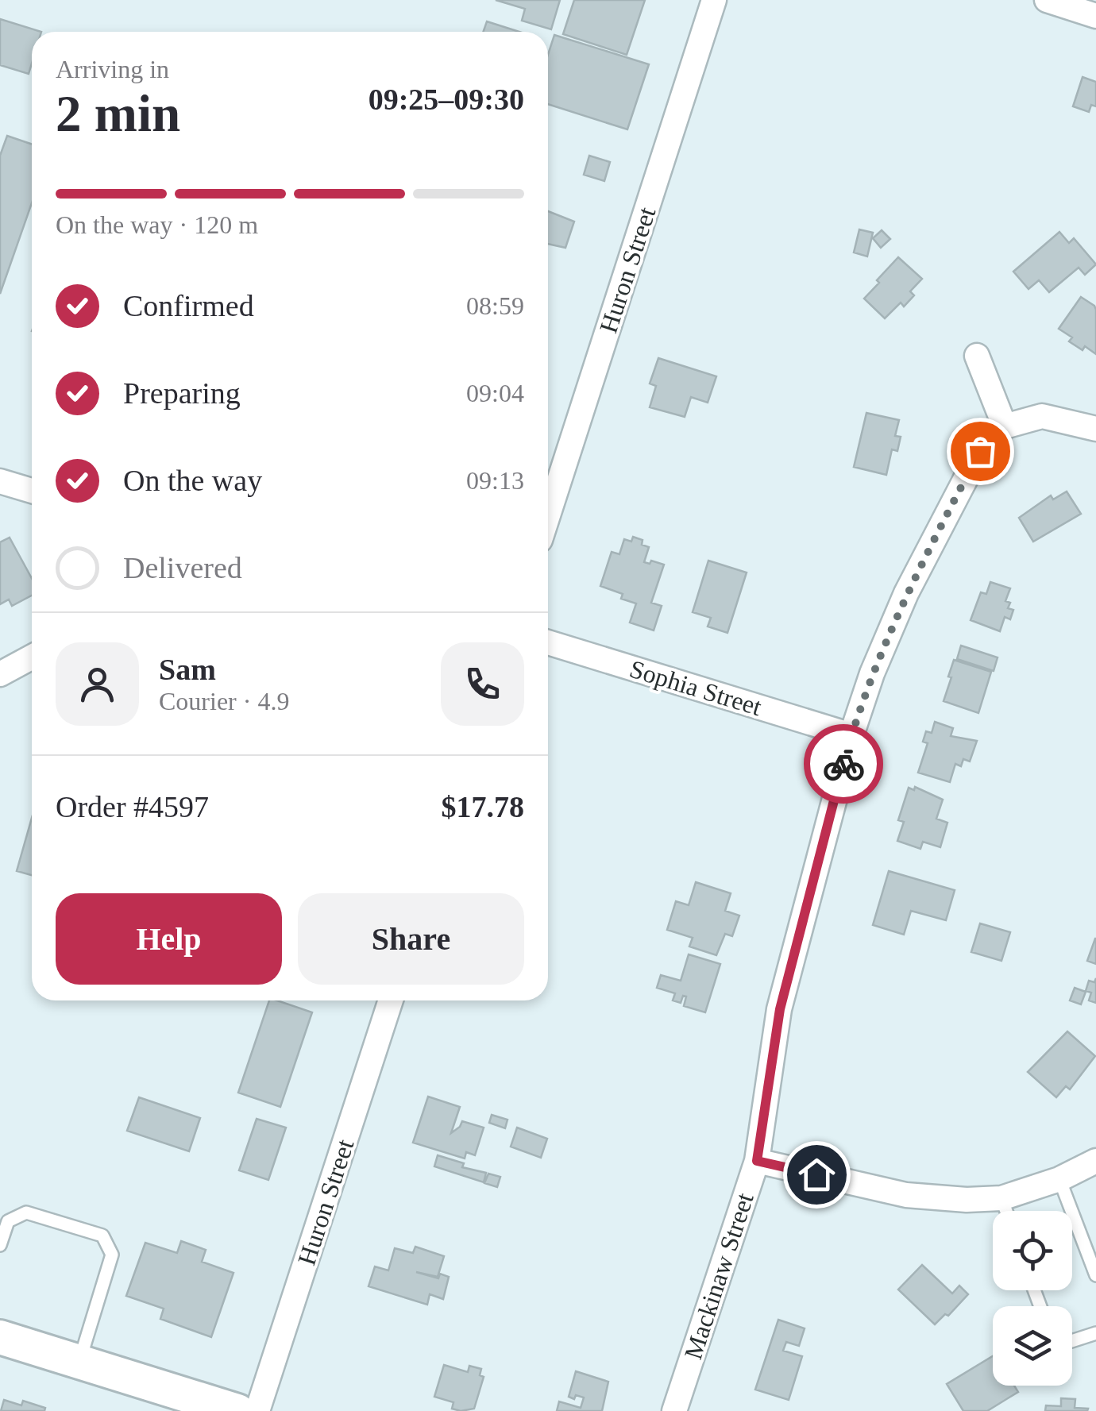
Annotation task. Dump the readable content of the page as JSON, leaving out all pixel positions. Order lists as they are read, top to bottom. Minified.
{"streets":{"street":["Huron Street","Sophia Street","Mackinaw Street"]},"crossings":[["Sophia Street","Mackinaw Street"]],"page":{"heading":["2 min","Arriving in","09:25–09:30"],"panel":["Sam","Courier · 4.9","Order #4597","$17.78"],"bar":"On the way · 120 m","list":[["Confirmed","08:59"],["Preparing","09:04"],["On the way","09:13"],"Delivered"],"buttons":["Help","Share"]}}
